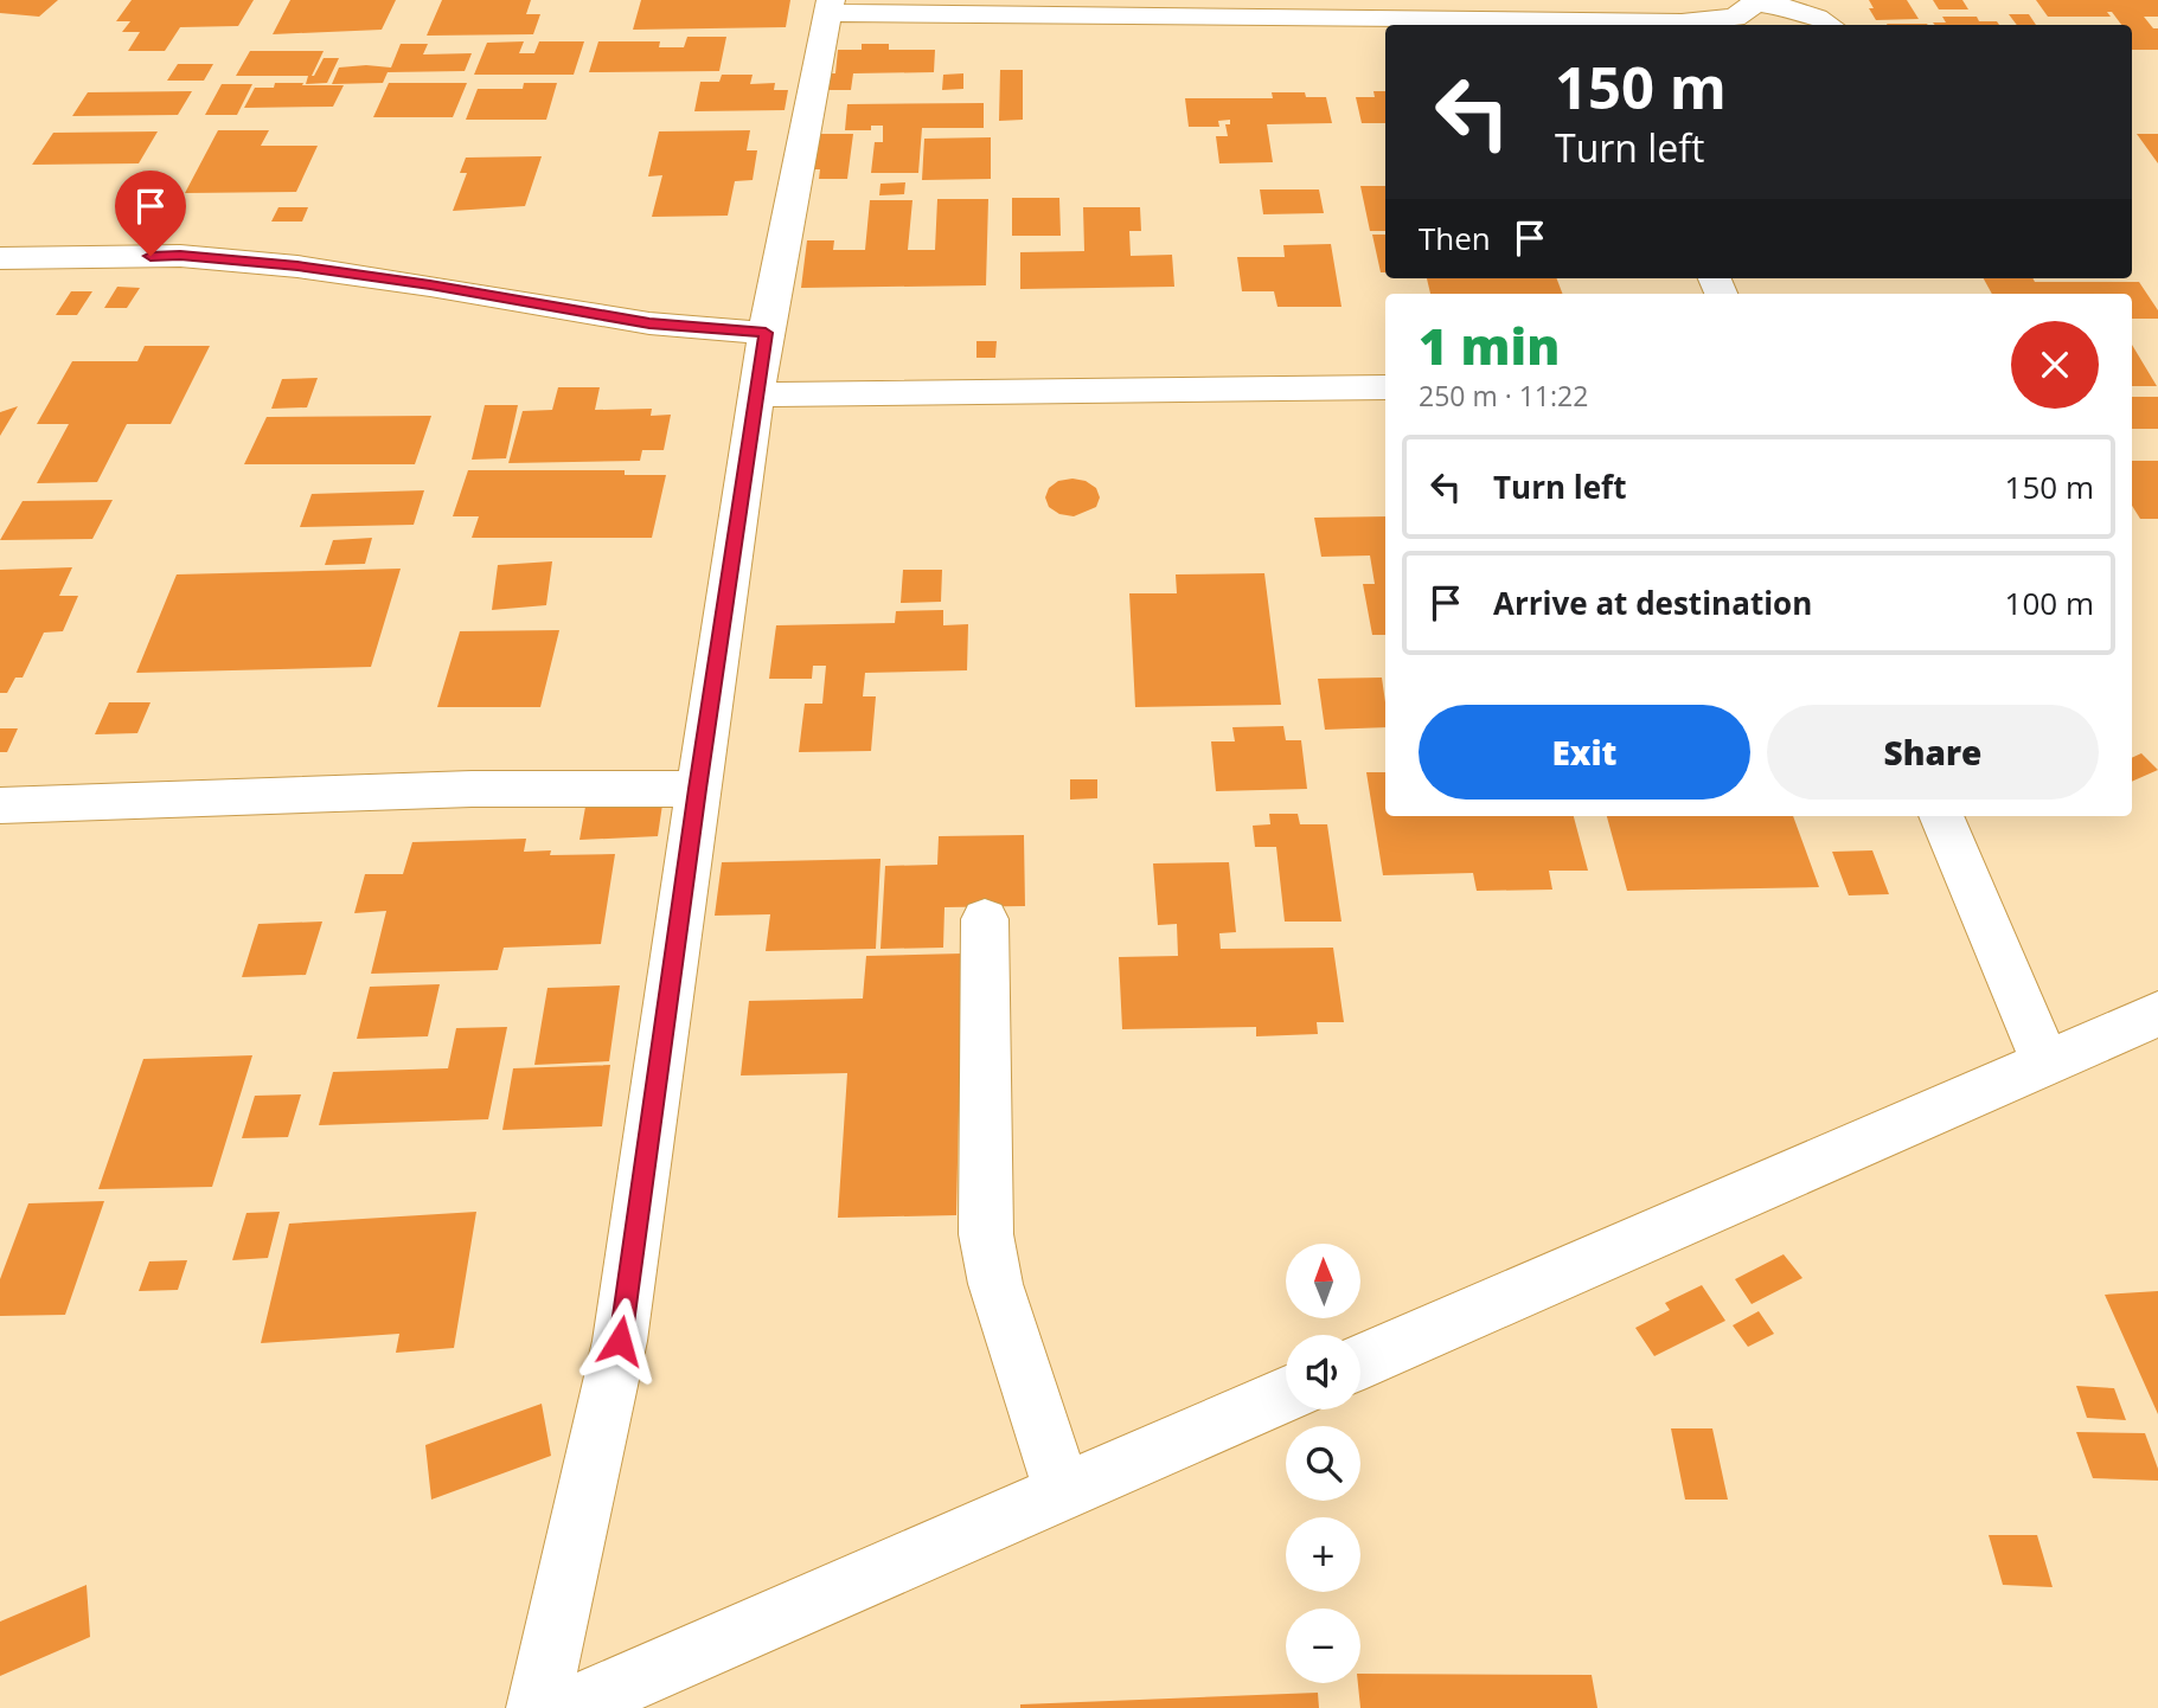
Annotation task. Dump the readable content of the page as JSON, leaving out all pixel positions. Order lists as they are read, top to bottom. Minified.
{"north":"top","page":{"turn":["150 m","Turn left"],"then":"Then","heading":["1 min","250 m · 11:22"],"list":[{"name":"Turn left","value":"150 m"},{"name":"Arrive at destination","value":"100 m"}],"buttons":["Exit","Share"],"map_buttons":["+","−"]}}
